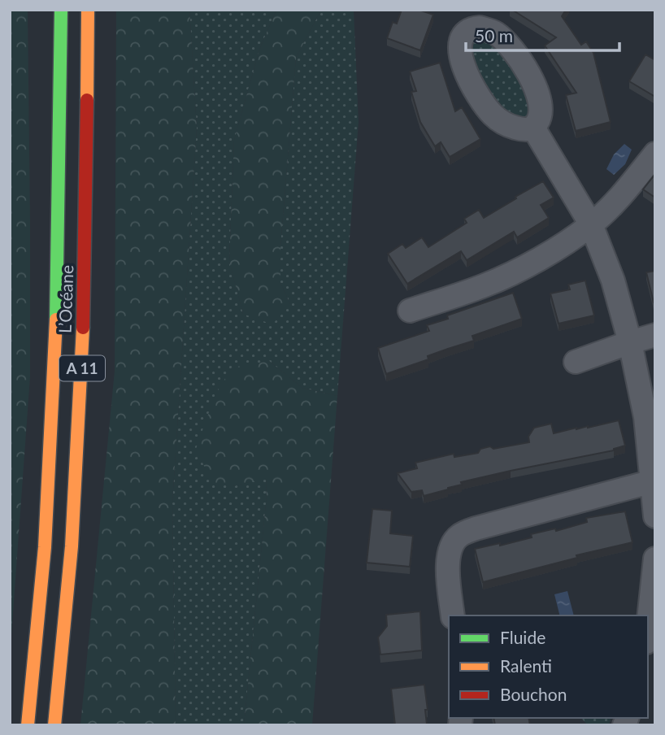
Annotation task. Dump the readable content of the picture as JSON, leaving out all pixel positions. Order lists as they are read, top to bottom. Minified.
{"streets":{"highway":["L’Océane","A 11"]},"legend":["Fluide","Ralenti","Bouchon"],"scale_bar":"50 m"}
